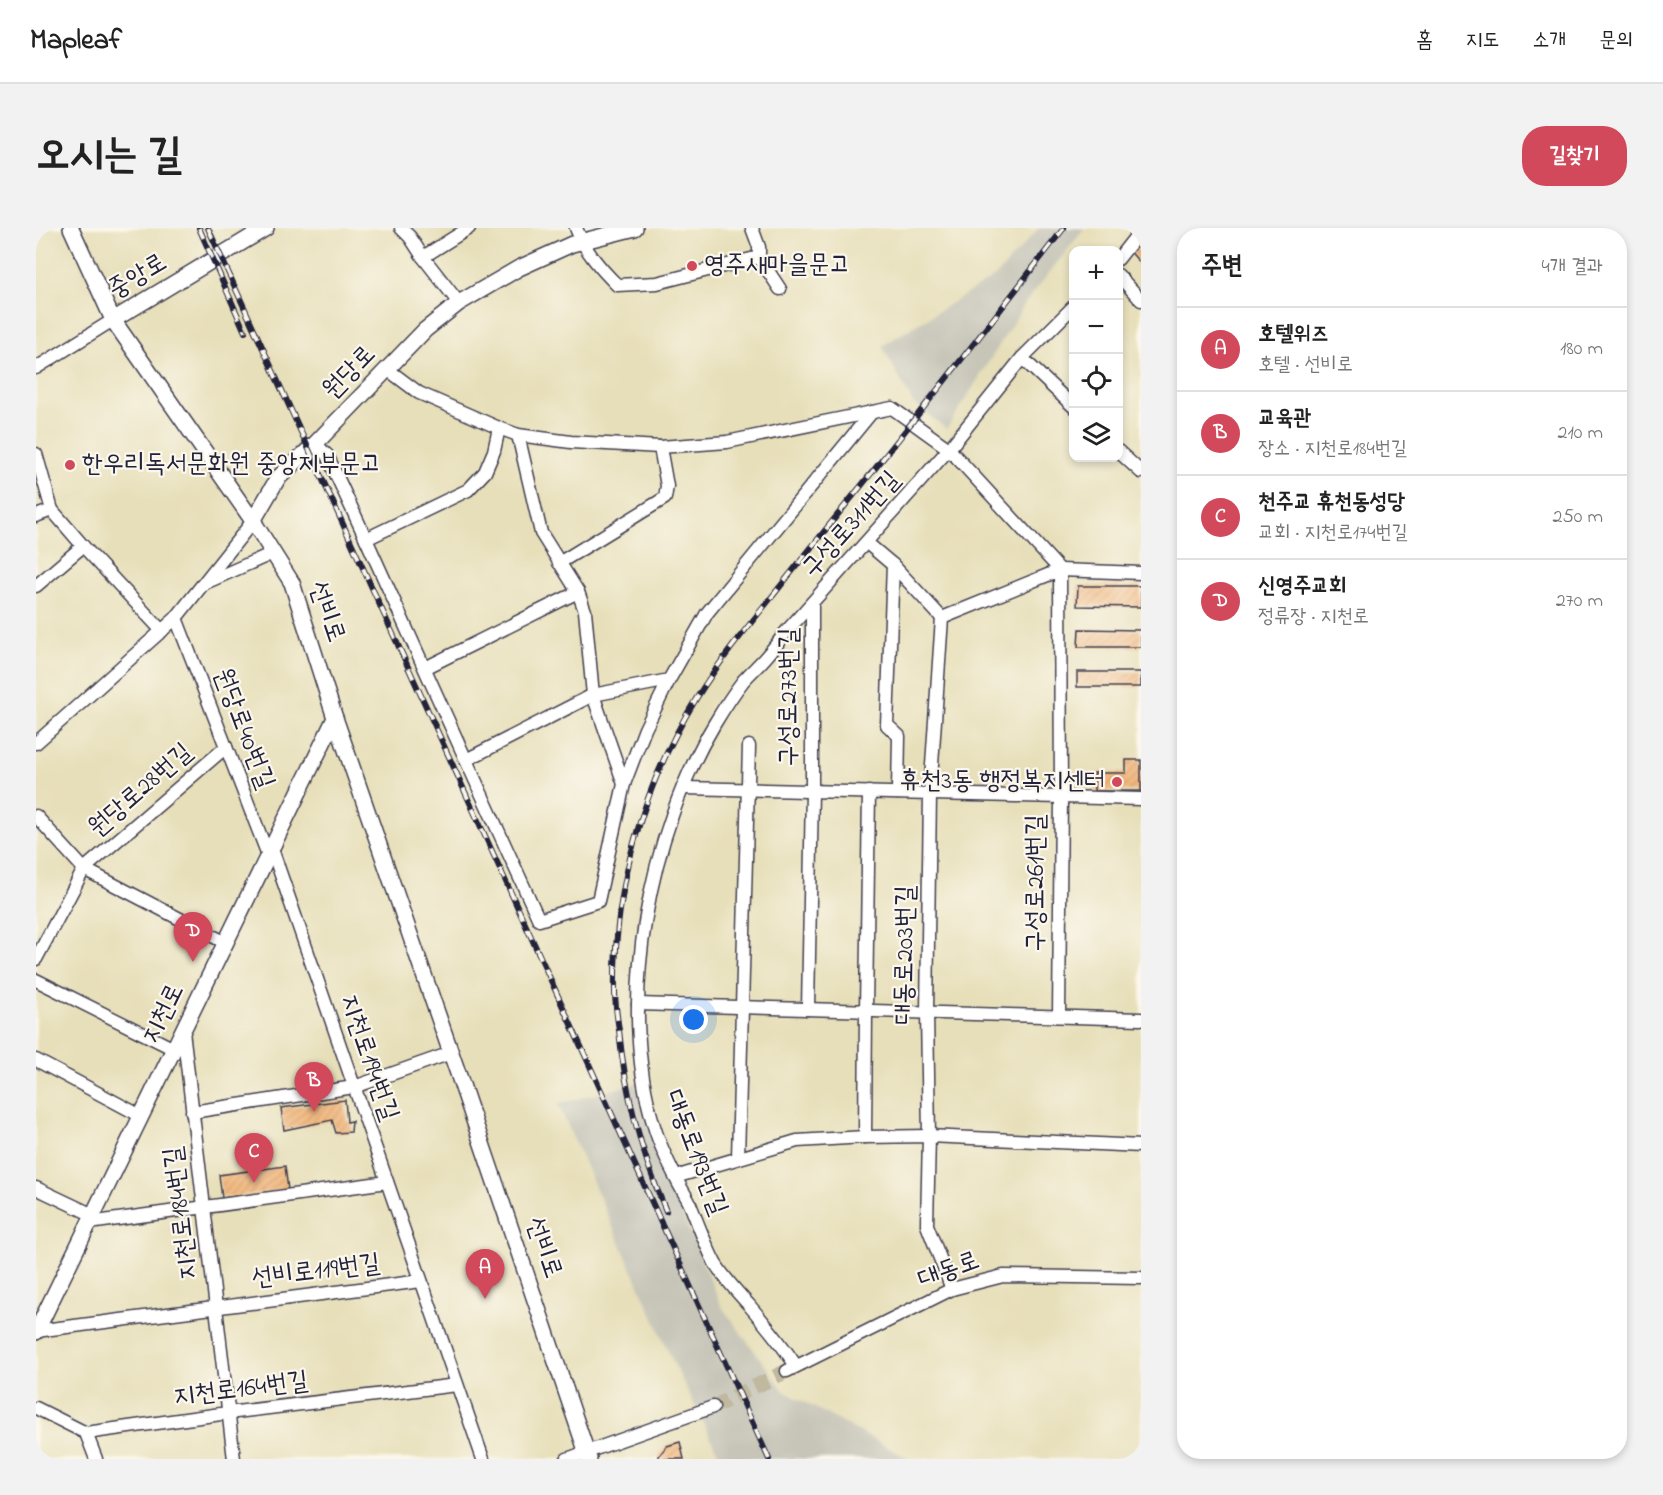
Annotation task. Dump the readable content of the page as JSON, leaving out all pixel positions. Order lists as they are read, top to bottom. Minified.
{"streets":{"main road":["중앙로","원당로","선비로","지천로"],"street":["구성로311번길","구성로273번길","원당로40번길","원당로28번길","구성로261번길","대동로203번길","지천로194번길","대동로193번길","지천로184번길","대동로","선비로119번길","지천로164번길"]},"crossings":[["중앙로","선비로"],["원당로","선비로"],["원당로","원당로40번길"],["구성로311번길","구성로273번길"],["구성로311번길","대동로193번길"],["선비로","지천로"],["구성로273번길","구성로261번길"],["구성로273번길","대동로203번길"],["구성로273번길","대동로193번길"],["원당로40번길","원당로28번길"],["원당로40번길","지천로"],["원당로40번길","지천로194번길"],["대동로203번길","대동로"],["지천로","지천로194번길"],["지천로","지천로184번길"],["지천로","선비로119번길"],["지천로194번길","지천로184번길"],["지천로194번길","선비로119번길"],["지천로194번길","지천로164번길"],["대동로193번길","대동로"],["지천로184번길","선비로119번길"],["지천로184번길","지천로164번길"]],"places":["영주새마을문고","한우리독서문화원 중앙지부문고","휴천3동 행정복지센터"],"page":{"header":"Mapleaf","nav":["홈","지도","소개","문의"],"title":"오시는 길","buttons":"길찾기","heading":["주변","4개 결과"],"map_buttons":["+","−"],"list":[{"mark":"A","name":"호텔위즈","note":"호텔 · 선비로","value":"180 m"},{"mark":"B","name":"교육관","note":"장소 · 지천로184번길","value":"210 m"},{"mark":"C","name":"천주교 휴천동성당","note":"교회 · 지천로174번길","value":"250 m"},{"mark":"D","name":"신영주교회","note":"정류장 · 지천로","value":"270 m"}],"pins":["D","B","C","A"]}}
